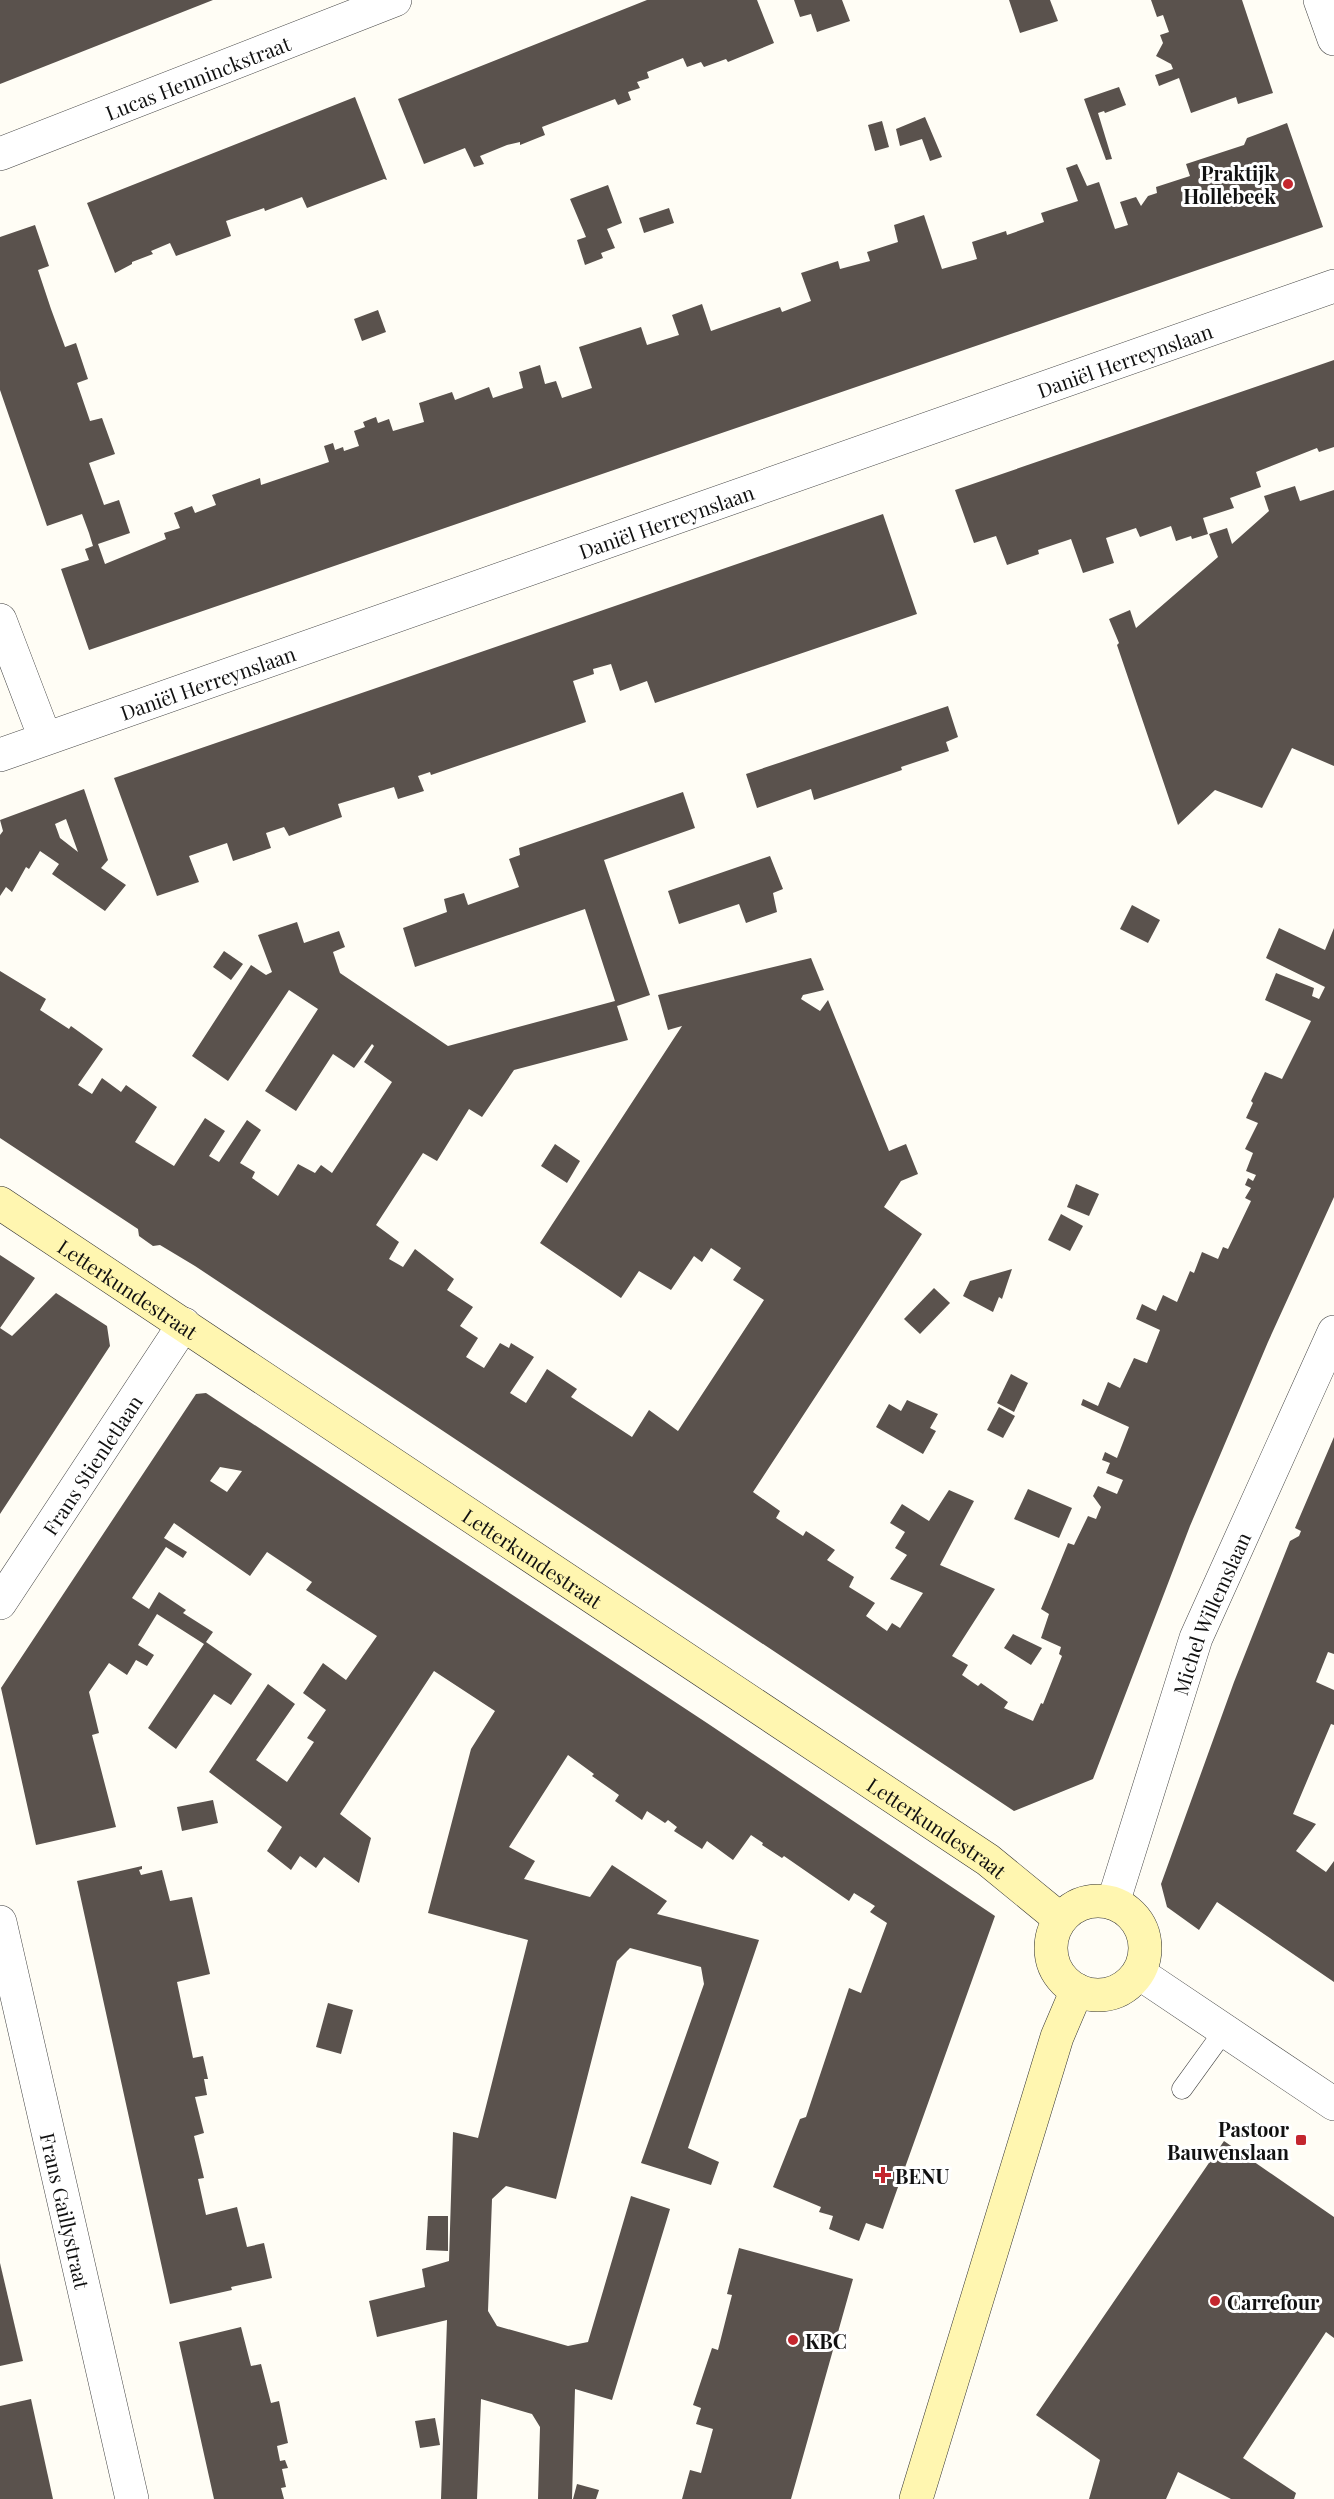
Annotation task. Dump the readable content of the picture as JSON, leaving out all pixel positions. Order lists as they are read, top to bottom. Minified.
{"streets":{"street":["Lucas Henninckstraat","Daniël Herreynslaan","Letterkundestraat","Frans Stienletlaan","Michel Willemslaan","Frans Gaillystraat"]},"crossings":[["Letterkundestraat","Frans Stienletlaan"],["Letterkundestraat","Michel Willemslaan"]],"places":{"other":["Praktijk Hollebeek","Carrefour","KBC"],"transit":["Pastoor Bauwenslaan"],"health":["BENU"]}}
